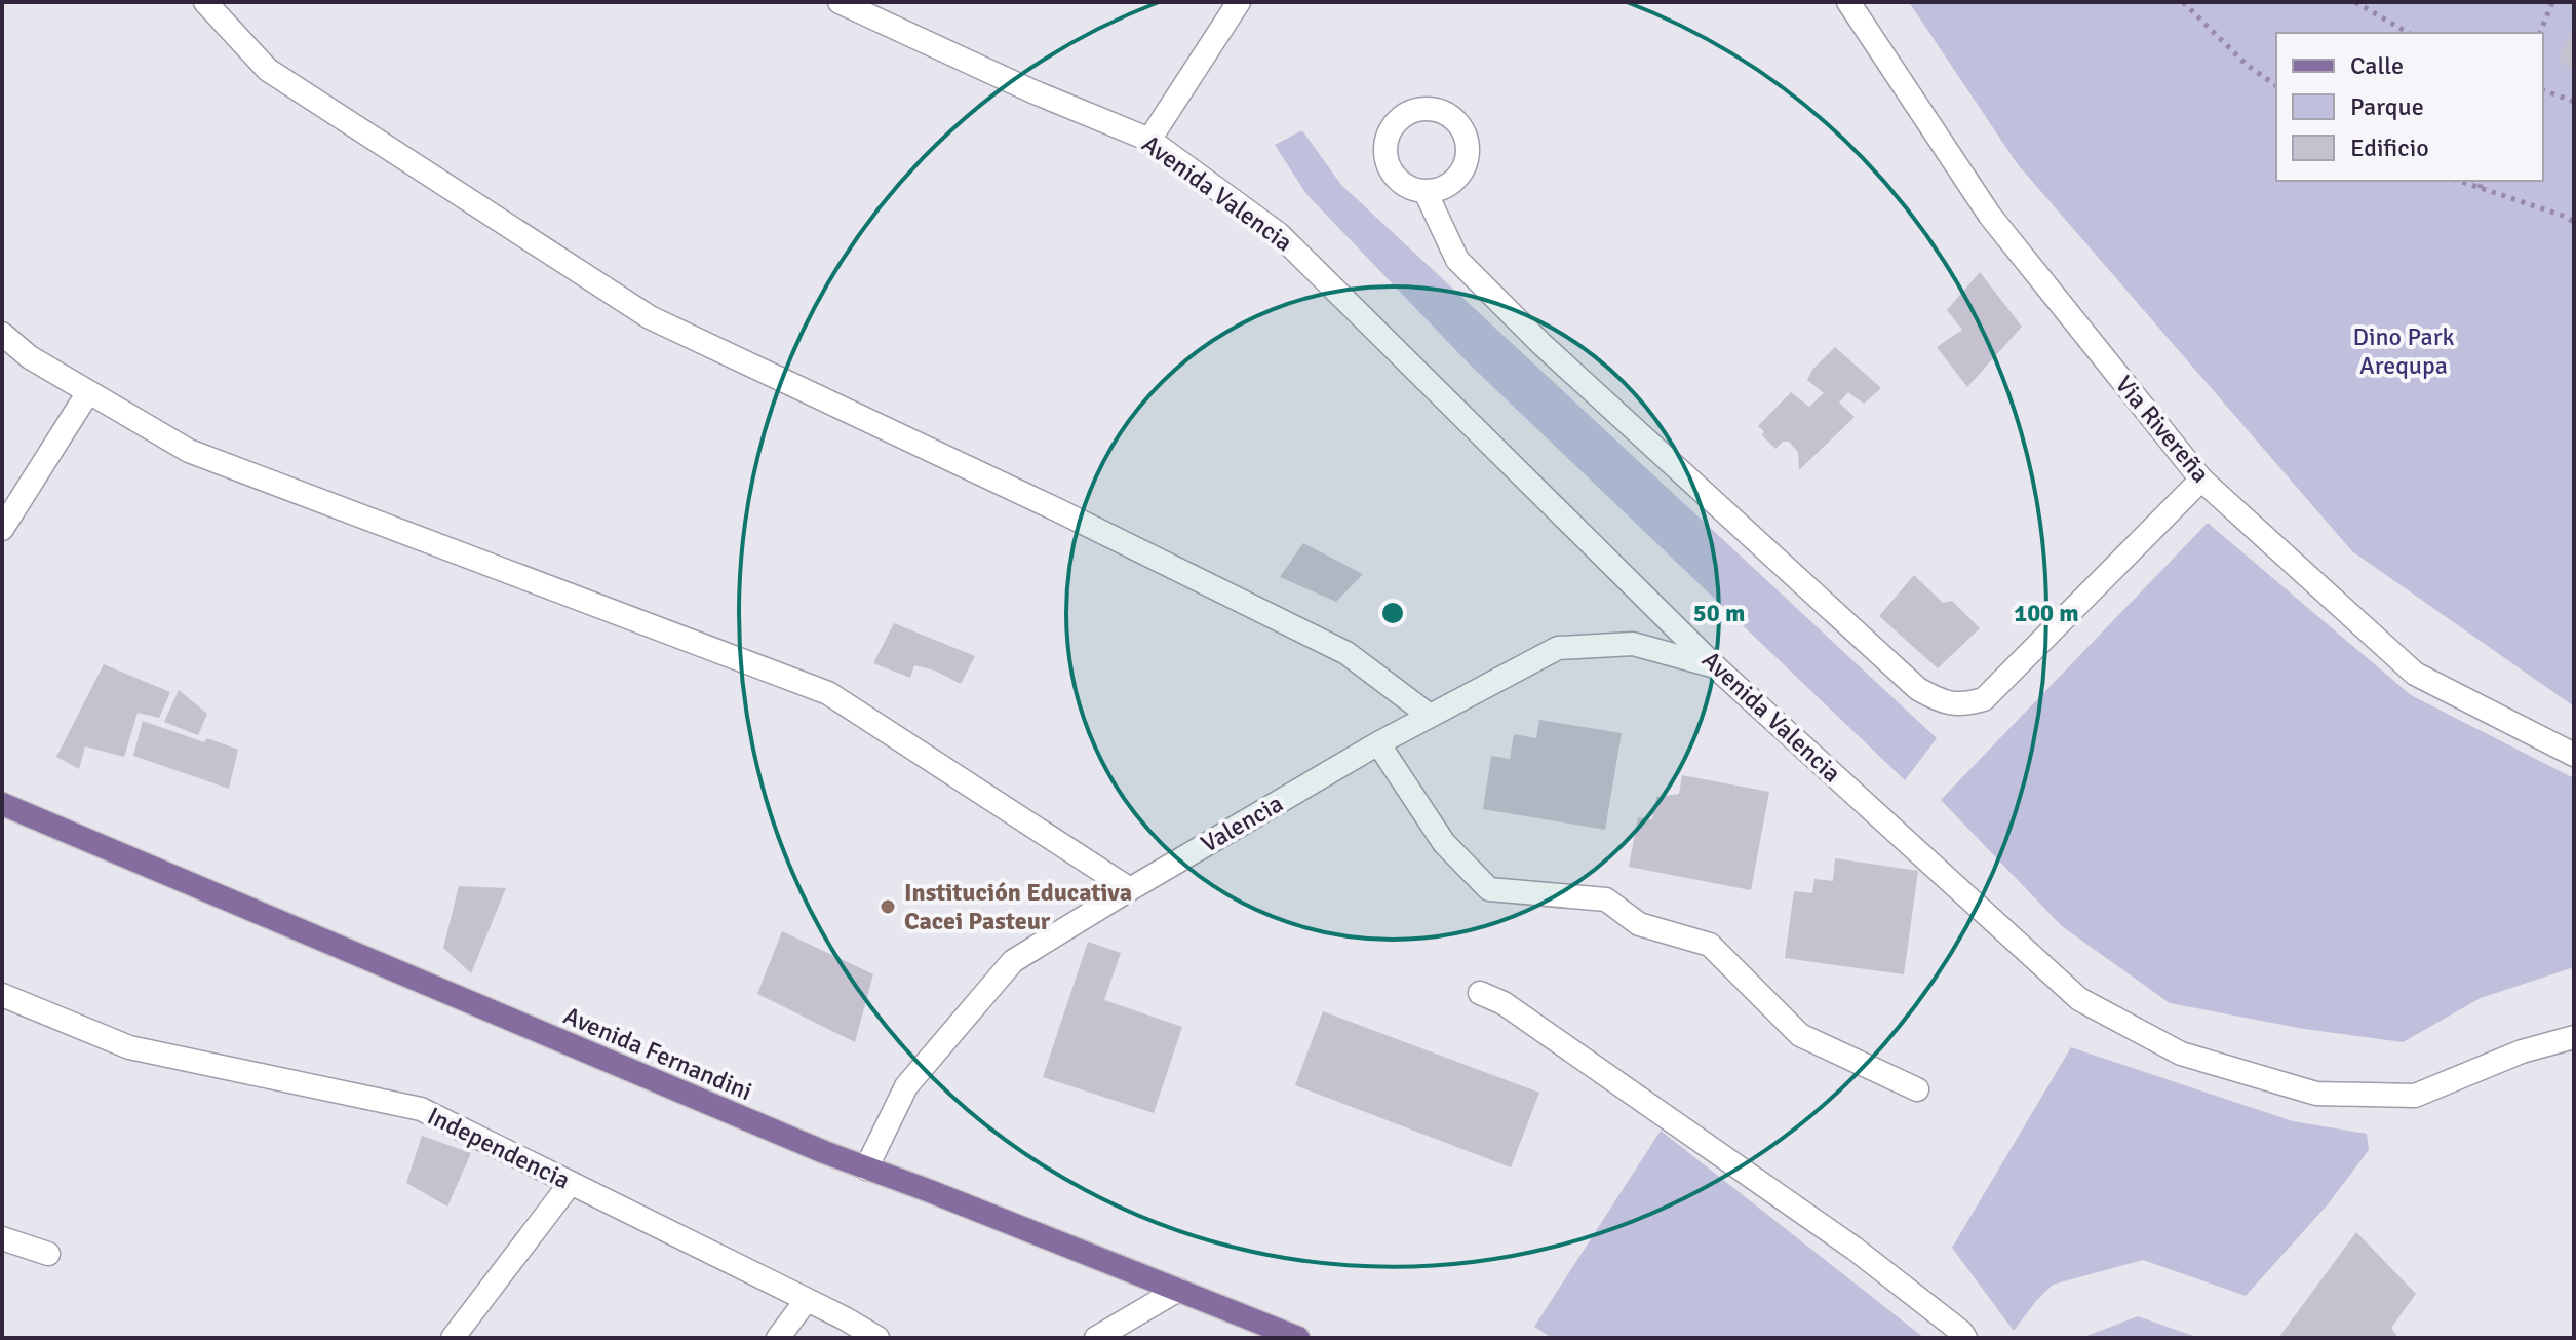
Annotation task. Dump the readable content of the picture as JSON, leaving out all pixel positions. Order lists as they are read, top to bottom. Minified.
{"streets":{"main road":["Avenida Fernandini"],"street":["Avenida Valencia","Via Rivereña","Valencia","Independencia"]},"crossings":[["Avenida Valencia","Valencia"],["Valencia","Avenida Fernandini"]],"parks":["Dino Park Arequpa"],"places":["Institución Educativa Cacei Pasteur"],"legend":["Calle","Parque","Edificio"],"rings":["50 m","100 m"]}
